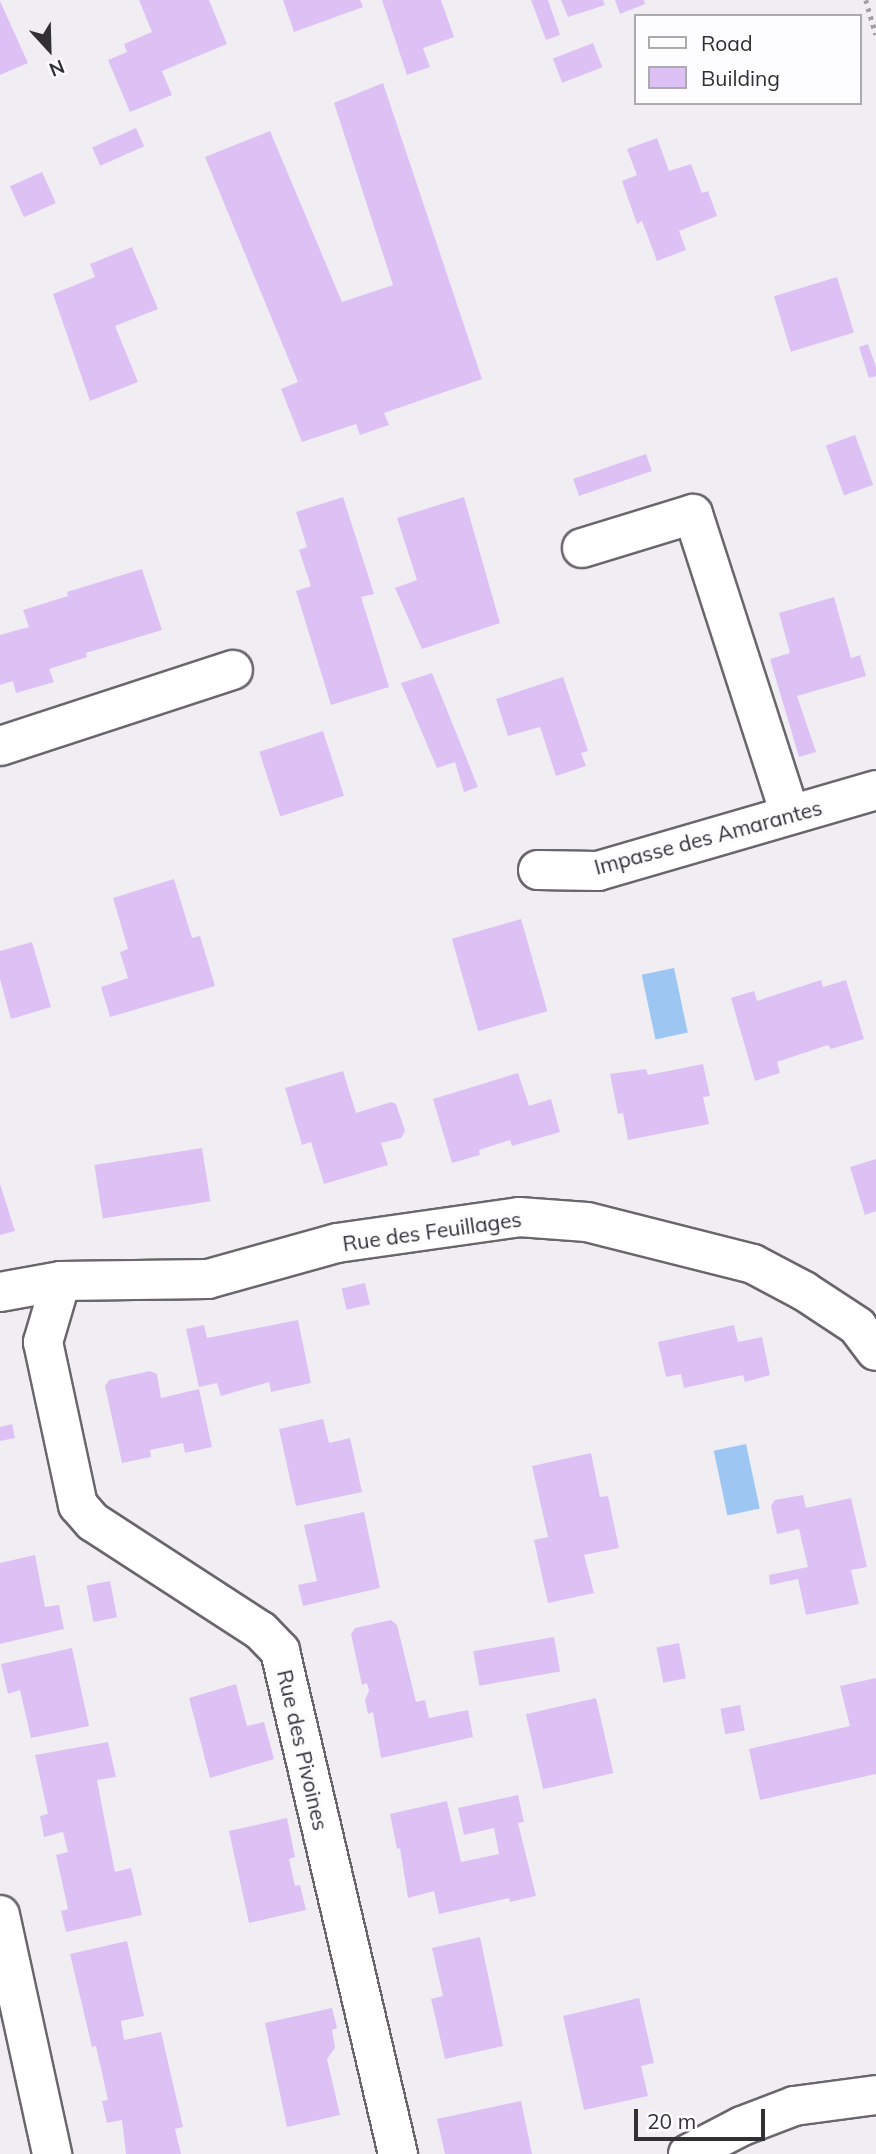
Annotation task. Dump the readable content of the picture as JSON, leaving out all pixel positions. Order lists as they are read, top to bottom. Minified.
{"streets":{"street":["Impasse des Amarantes","Rue des Feuillages","Rue des Pivoines"]},"crossings":[["Rue des Feuillages","Rue des Pivoines"]],"legend":["Road","Building"],"scale_bar":"20 m","north":"bottom"}
